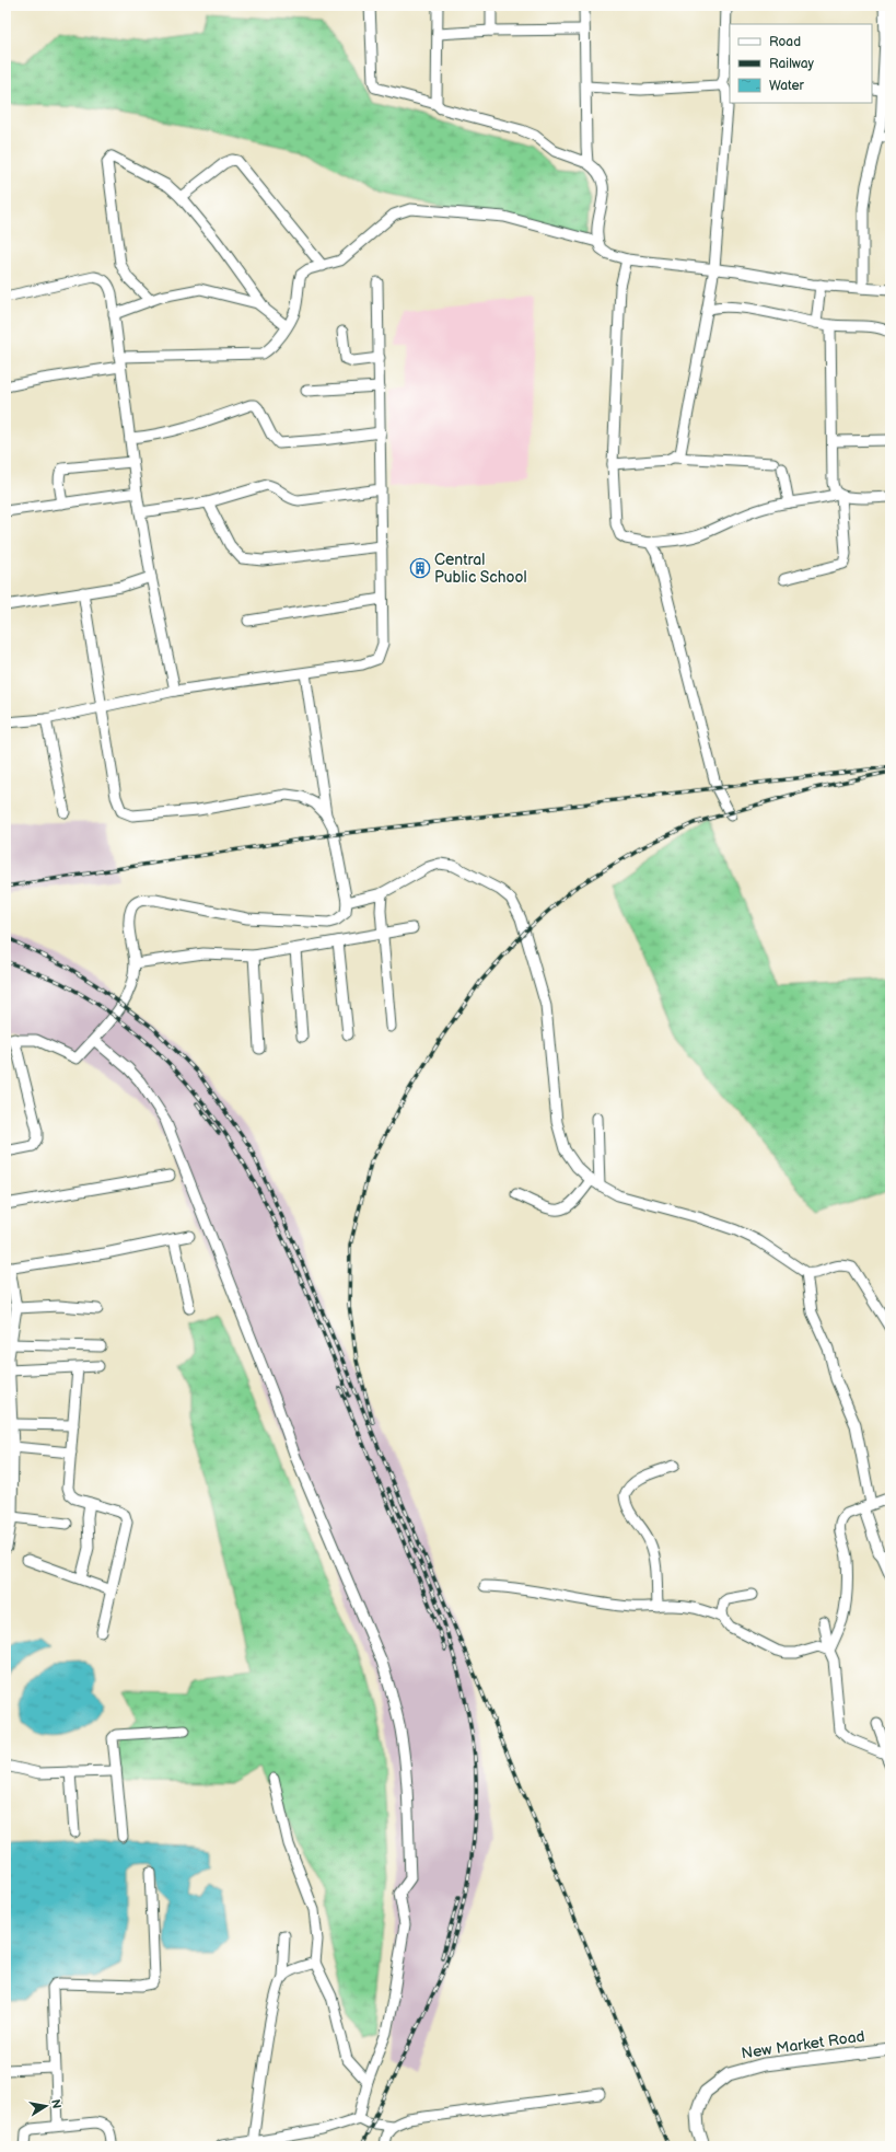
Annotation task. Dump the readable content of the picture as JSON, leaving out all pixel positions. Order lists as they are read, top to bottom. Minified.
{"streets":{"street":["New Market Road"]},"places":{"building":["Central Public School"]},"legend":["Road","Railway","Water"],"north":"right"}
